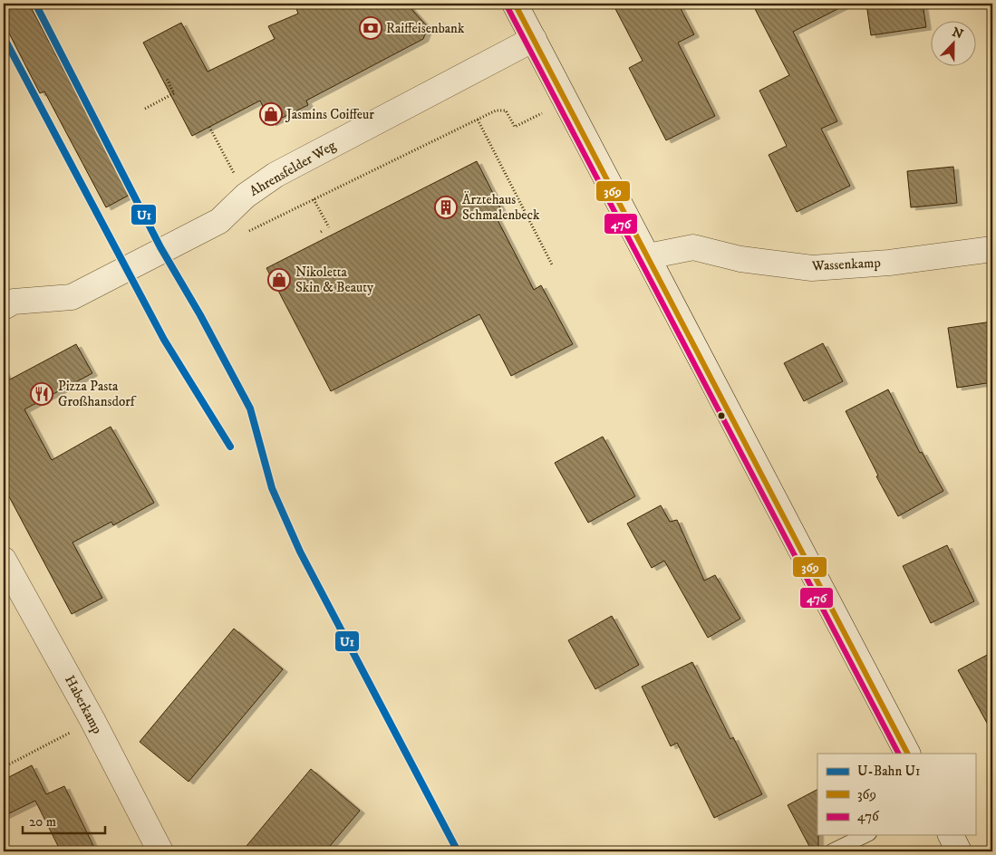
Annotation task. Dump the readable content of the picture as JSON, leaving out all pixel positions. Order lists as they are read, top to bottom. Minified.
{"streets":{"street":["Ahrensfelder Weg","Wassenkamp","Haberkamp"]},"places":{"bank":["Raiffeisenbank"],"shop":["Jasmins Coiffeur","Nikoletta Skin & Beauty"],"building":["Ärztehaus Schmalenbeck"],"restaurant":["Pizza Pasta Großhansdorf"]},"lines":["metro line U1","transit line 369","transit line 476"],"legend":["U-Bahn U1","369","476"],"scale_bar":"20 m","north":"top"}
